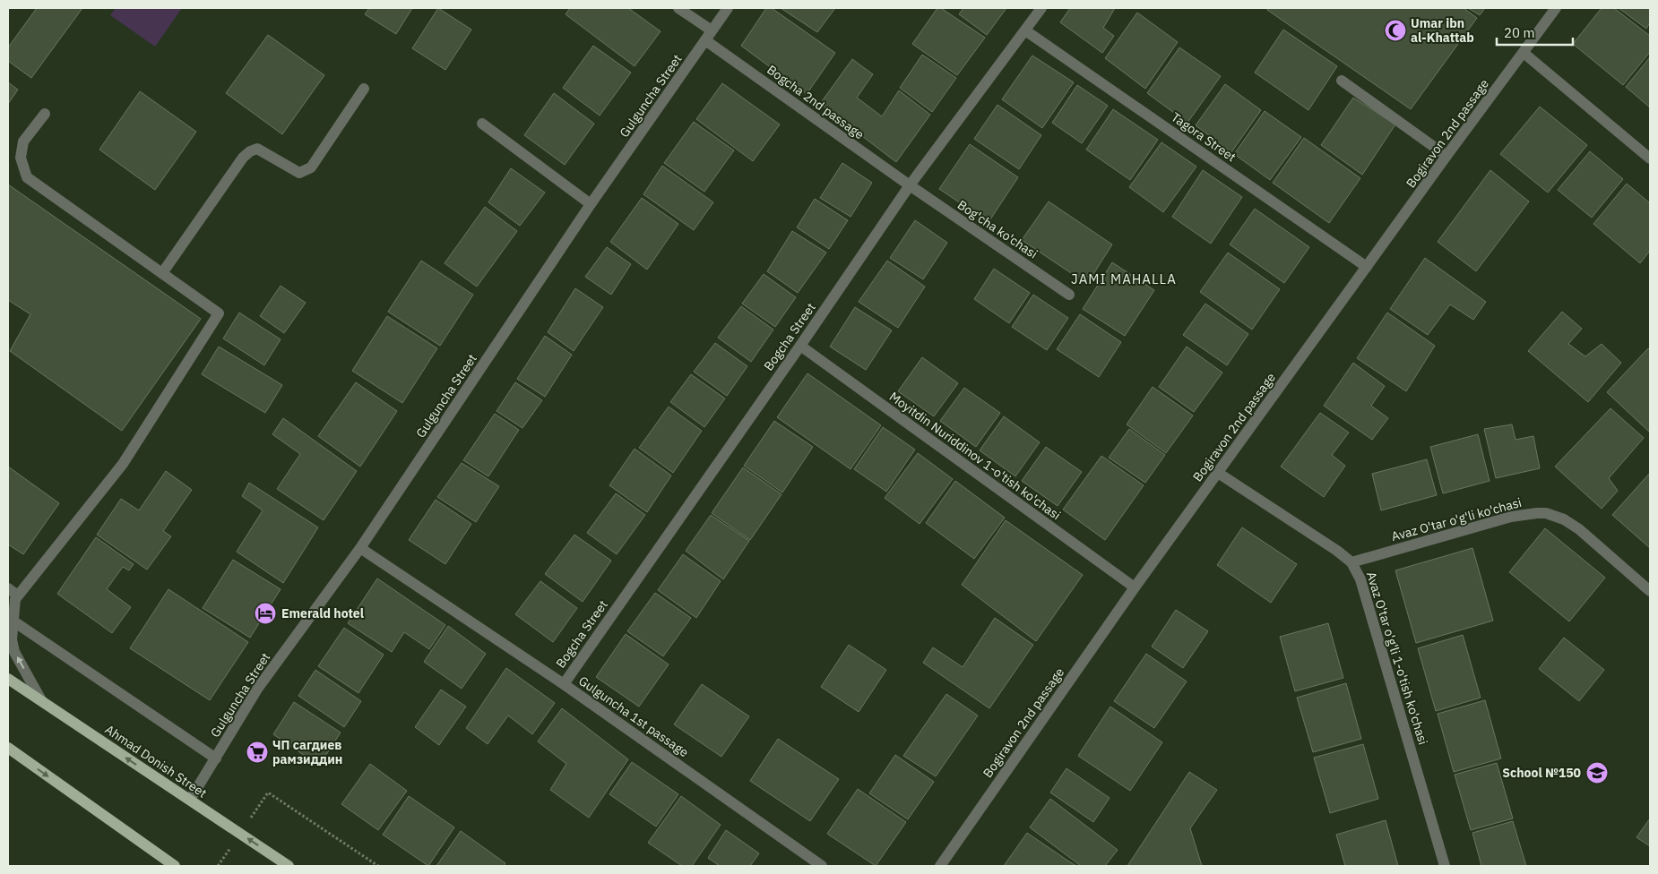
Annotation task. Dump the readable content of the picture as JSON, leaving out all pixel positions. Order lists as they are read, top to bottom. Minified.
{"streets":{"main road":["Ahmad Donish Street"],"street":["Gulguncha Street","Bogcha 2nd passage","Bogiravon 2nd passage","Tagora Street","Bog'cha ko'chasi","Bogcha Street","Moyitdin Nuriddinov 1-o'tish ko'chasi","Avaz O'tar o'g'li ko'chasi","Avaz O'tar o'g'li 1-o'tish ko'chasi","Gulguncha 1st passage"]},"crossings":[["Gulguncha Street","Bogcha 2nd passage"],["Gulguncha Street","Gulguncha 1st passage"],["Gulguncha Street","Ahmad Donish Street"],["Bogcha 2nd passage","Bog'cha ko'chasi"],["Bogcha 2nd passage","Bogcha Street"],["Bogiravon 2nd passage","Tagora Street"],["Bogiravon 2nd passage","Moyitdin Nuriddinov 1-o'tish ko'chasi"],["Bogiravon 2nd passage","Avaz O'tar o'g'li 1-o'tish ko'chasi"],["Tagora Street","Bogcha Street"],["Bog'cha ko'chasi","Bogcha Street"],["Bogcha Street","Moyitdin Nuriddinov 1-o'tish ko'chasi"],["Bogcha Street","Gulguncha 1st passage"],["Avaz O'tar o'g'li ko'chasi","Avaz O'tar o'g'li 1-o'tish ko'chasi"]],"districts":["JAMI MAHALLA"],"places":{"mosque":["Umar ibn al-Khattab"],"hotel":["Emerald hotel"],"supermarket":["ЧП сагдиев рамзиддин"],"school or university":["School №150"]},"scale_bar":"20 m"}
